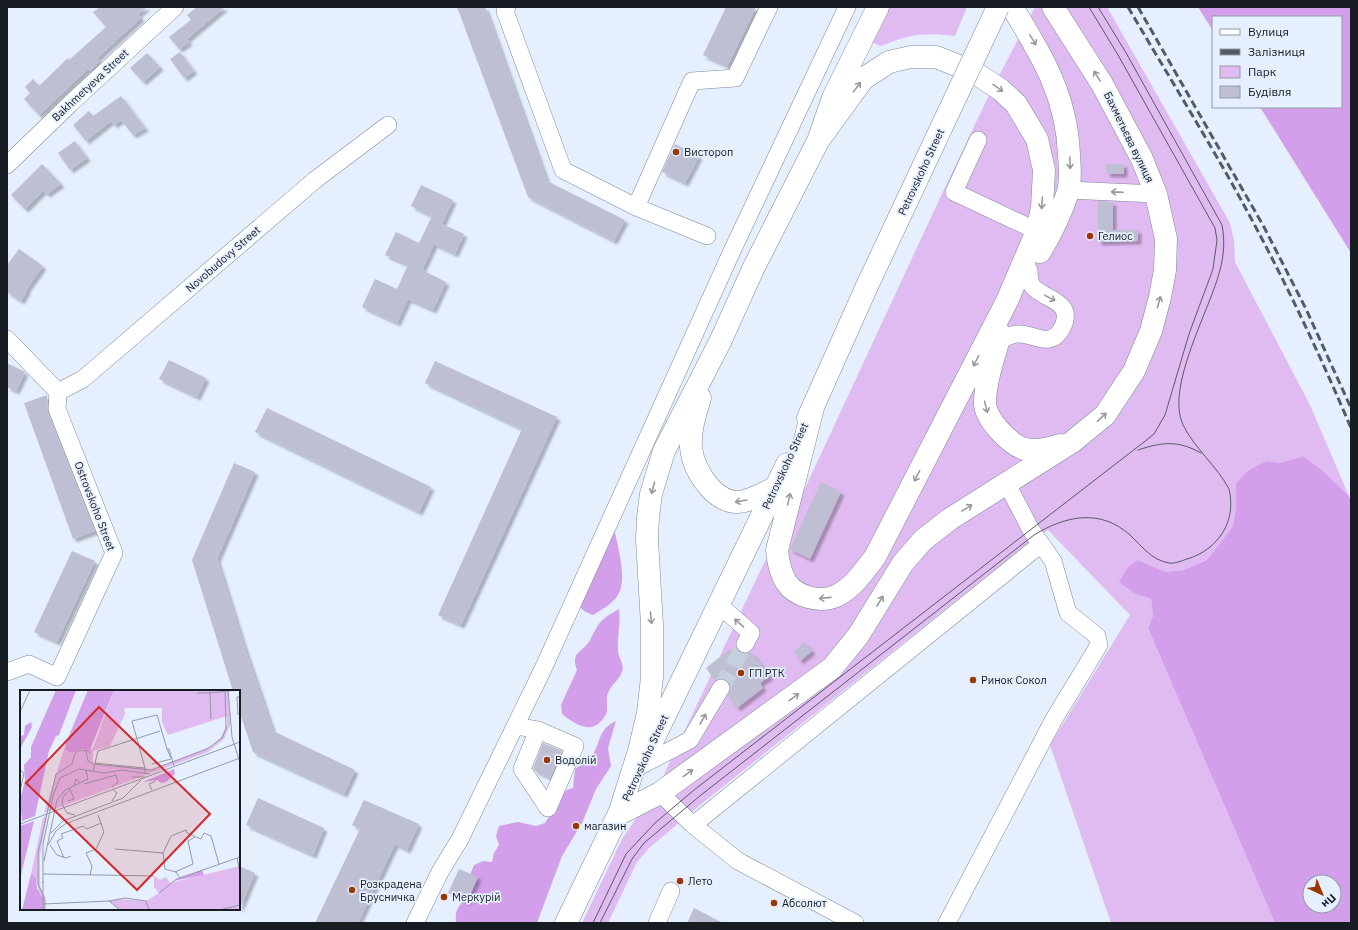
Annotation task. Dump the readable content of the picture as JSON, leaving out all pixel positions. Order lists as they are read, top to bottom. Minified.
{"streets":{"main road":["Бахметьєва вулиця","Petrovskoho Street"],"street":["Bakhmetyeva Street","Novobudovy Street","Ostrovskoho Street"]},"crossings":[["Бахметьєва вулиця","Petrovskoho Street"],["Novobudovy Street","Ostrovskoho Street"]],"places":["Вистороп","Гелиос","ГП РТК","Ринок Сокол","Водолій","магазин","Лето","Розкрадена Брусничка","Меркурій","Абсолют"],"legend":["Вулиця","Залізниця","Парк","Будівля"],"north":"bottom right"}
